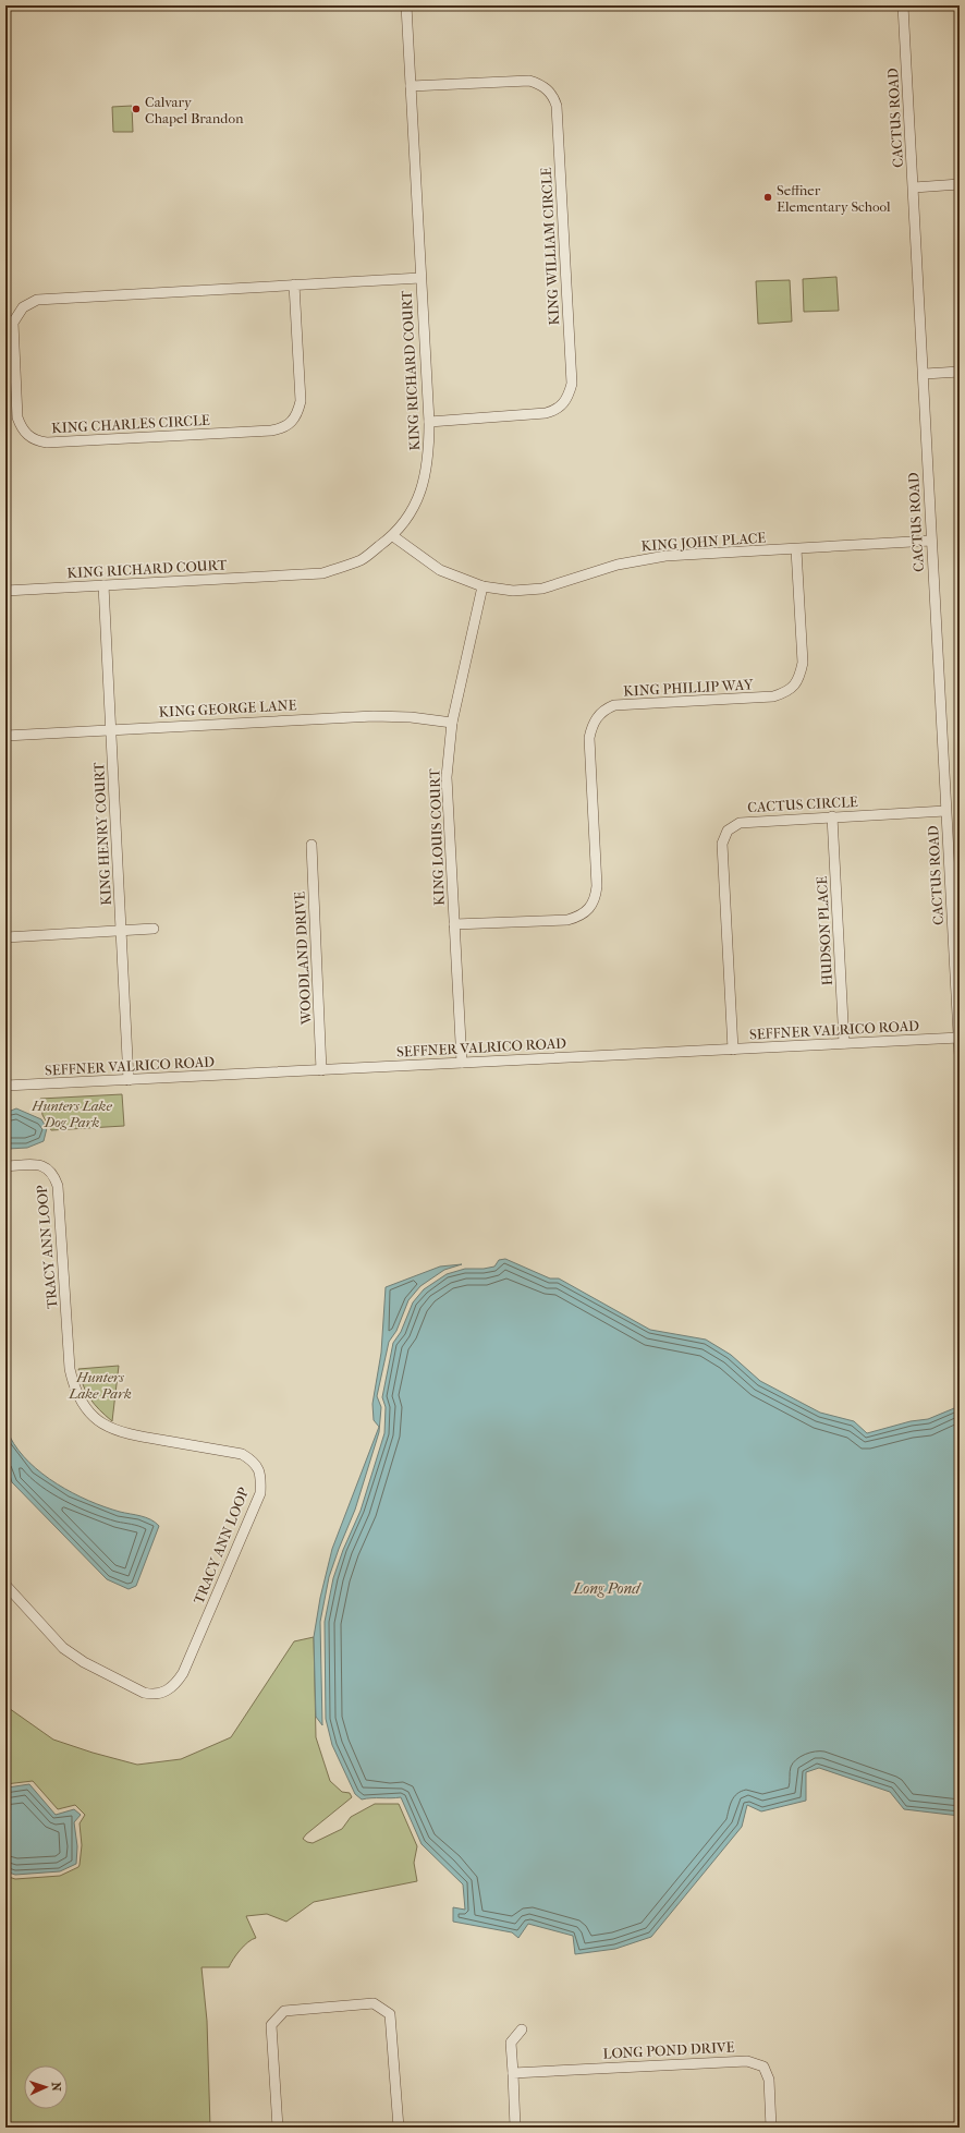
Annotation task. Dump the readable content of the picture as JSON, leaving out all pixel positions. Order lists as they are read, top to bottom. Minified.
{"streets":{"street":["CACTUS ROAD","KING WILLIAM CIRCLE","KING RICHARD COURT","KING CHARLES CIRCLE","KING JOHN PLACE","KING PHILLIP WAY","KING GEORGE LANE","CACTUS CIRCLE","KING HENRY COURT","KING LOUIS COURT","HUDSON PLACE","WOODLAND DRIVE","SEFFNER VALRICO ROAD","TRACY ANN LOOP","LONG POND DRIVE"]},"crossings":[["CACTUS ROAD","KING JOHN PLACE"],["CACTUS ROAD","CACTUS CIRCLE"],["CACTUS ROAD","SEFFNER VALRICO ROAD"],["KING WILLIAM CIRCLE","KING RICHARD COURT"],["KING RICHARD COURT","KING CHARLES CIRCLE"],["KING RICHARD COURT","KING JOHN PLACE"],["KING RICHARD COURT","KING HENRY COURT"],["KING JOHN PLACE","KING PHILLIP WAY"],["KING JOHN PLACE","KING LOUIS COURT"],["KING PHILLIP WAY","KING LOUIS COURT"],["KING GEORGE LANE","KING HENRY COURT"],["KING GEORGE LANE","KING LOUIS COURT"],["CACTUS CIRCLE","HUDSON PLACE"],["CACTUS CIRCLE","SEFFNER VALRICO ROAD"],["KING HENRY COURT","SEFFNER VALRICO ROAD"],["KING LOUIS COURT","SEFFNER VALRICO ROAD"],["HUDSON PLACE","SEFFNER VALRICO ROAD"],["WOODLAND DRIVE","SEFFNER VALRICO ROAD"]],"water":["Long Pond"],"parks":["Hunters Lake Dog Park","Hunters Lake Park"],"places":["Calvary Chapel Brandon","Seffner Elementary School"],"north":"right"}
